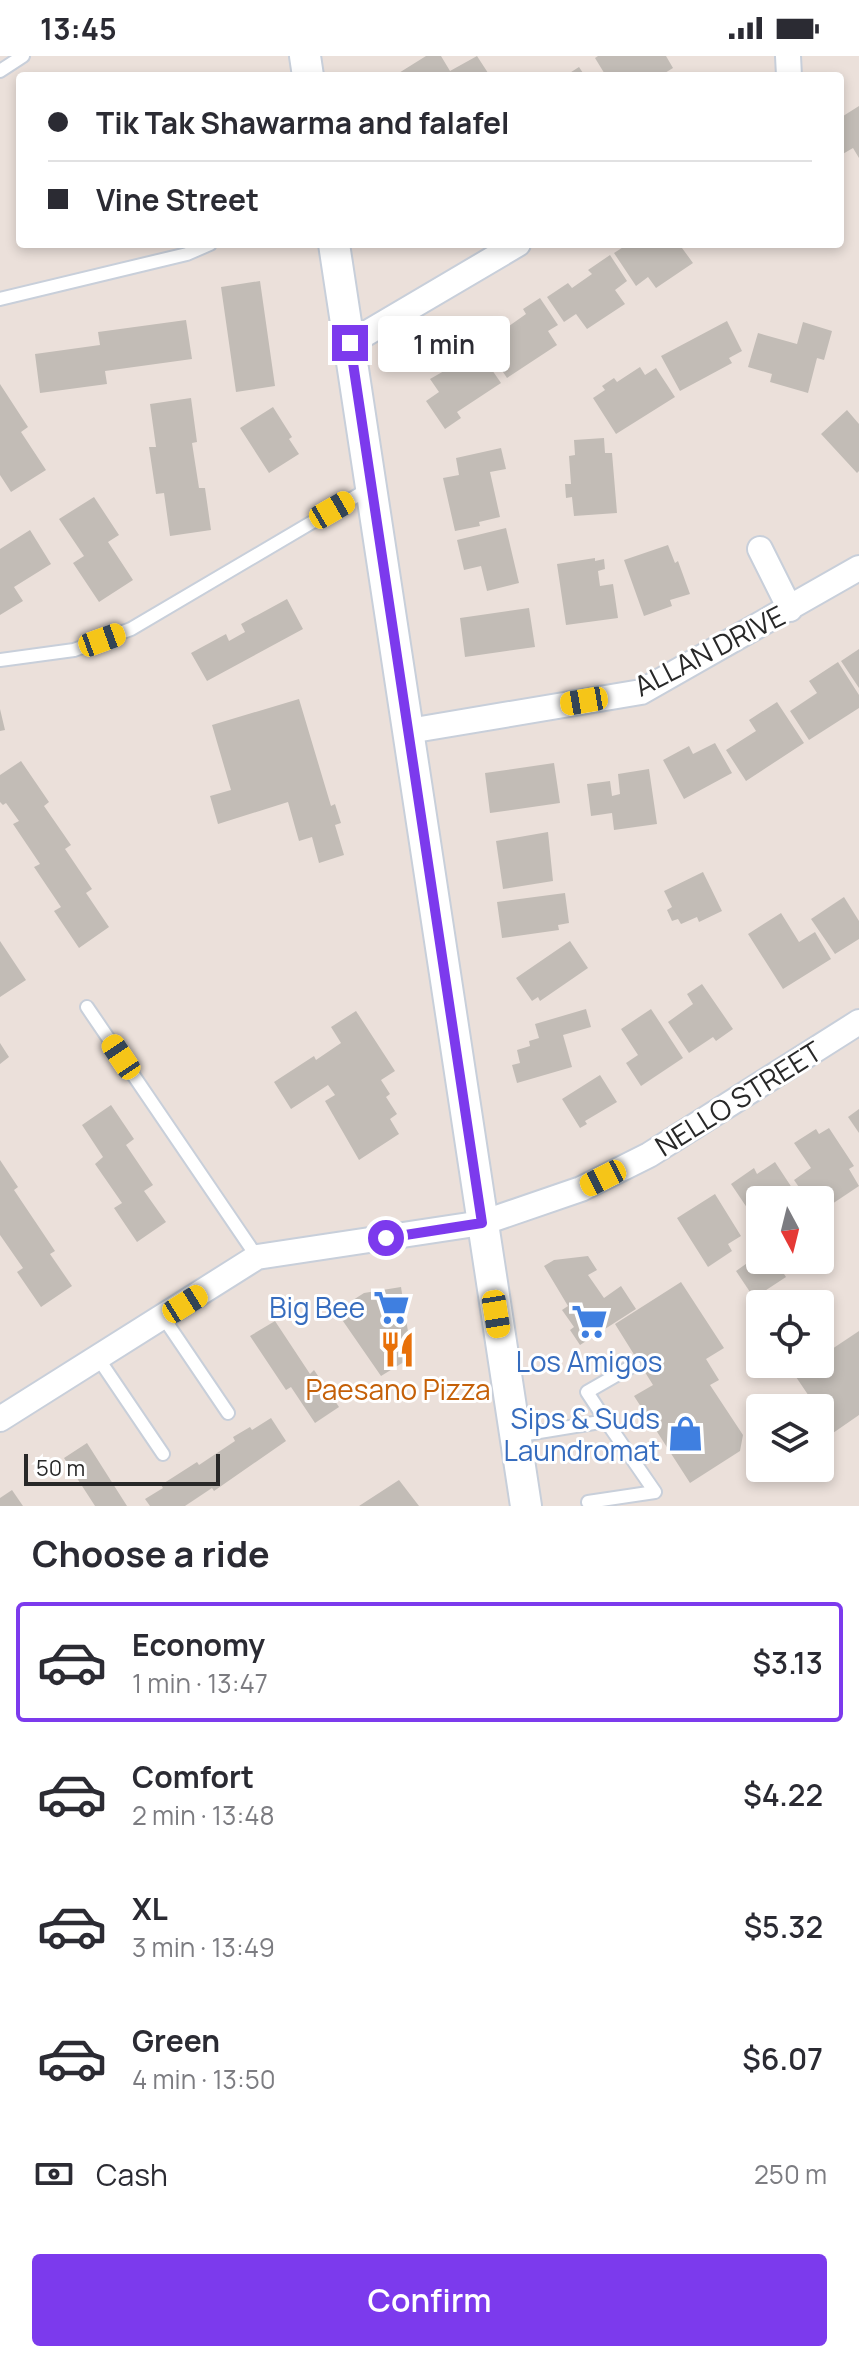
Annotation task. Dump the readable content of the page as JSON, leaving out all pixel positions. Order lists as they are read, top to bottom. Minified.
{"streets":{"street":["ALLAN DRIVE","NELLO STREET"]},"places":{"supermarket":["Big Bee","Los Amigos"],"restaurant":["Paesano Pizza"],"shop":["Sips & Suds Laundromat"]},"scale_bar":"50 m","north":"bottom","page":{"status":"13:45","banner":["Tik Tak Shawarma and falafel","Vine Street"],"bubble":"1 min","scale":"50 m","heading":"Choose a ride","list":[{"name":"Economy","note":"1 min · 13:47","value":"$3.13"},{"name":"Comfort","note":"2 min · 13:48","value":"$4.22"},{"name":"XL","note":"3 min · 13:49","value":"$5.32"},{"name":"Green","note":"4 min · 13:50","value":"$6.07"}],"pay":["Cash","250 m"],"buttons":"Confirm"}}
